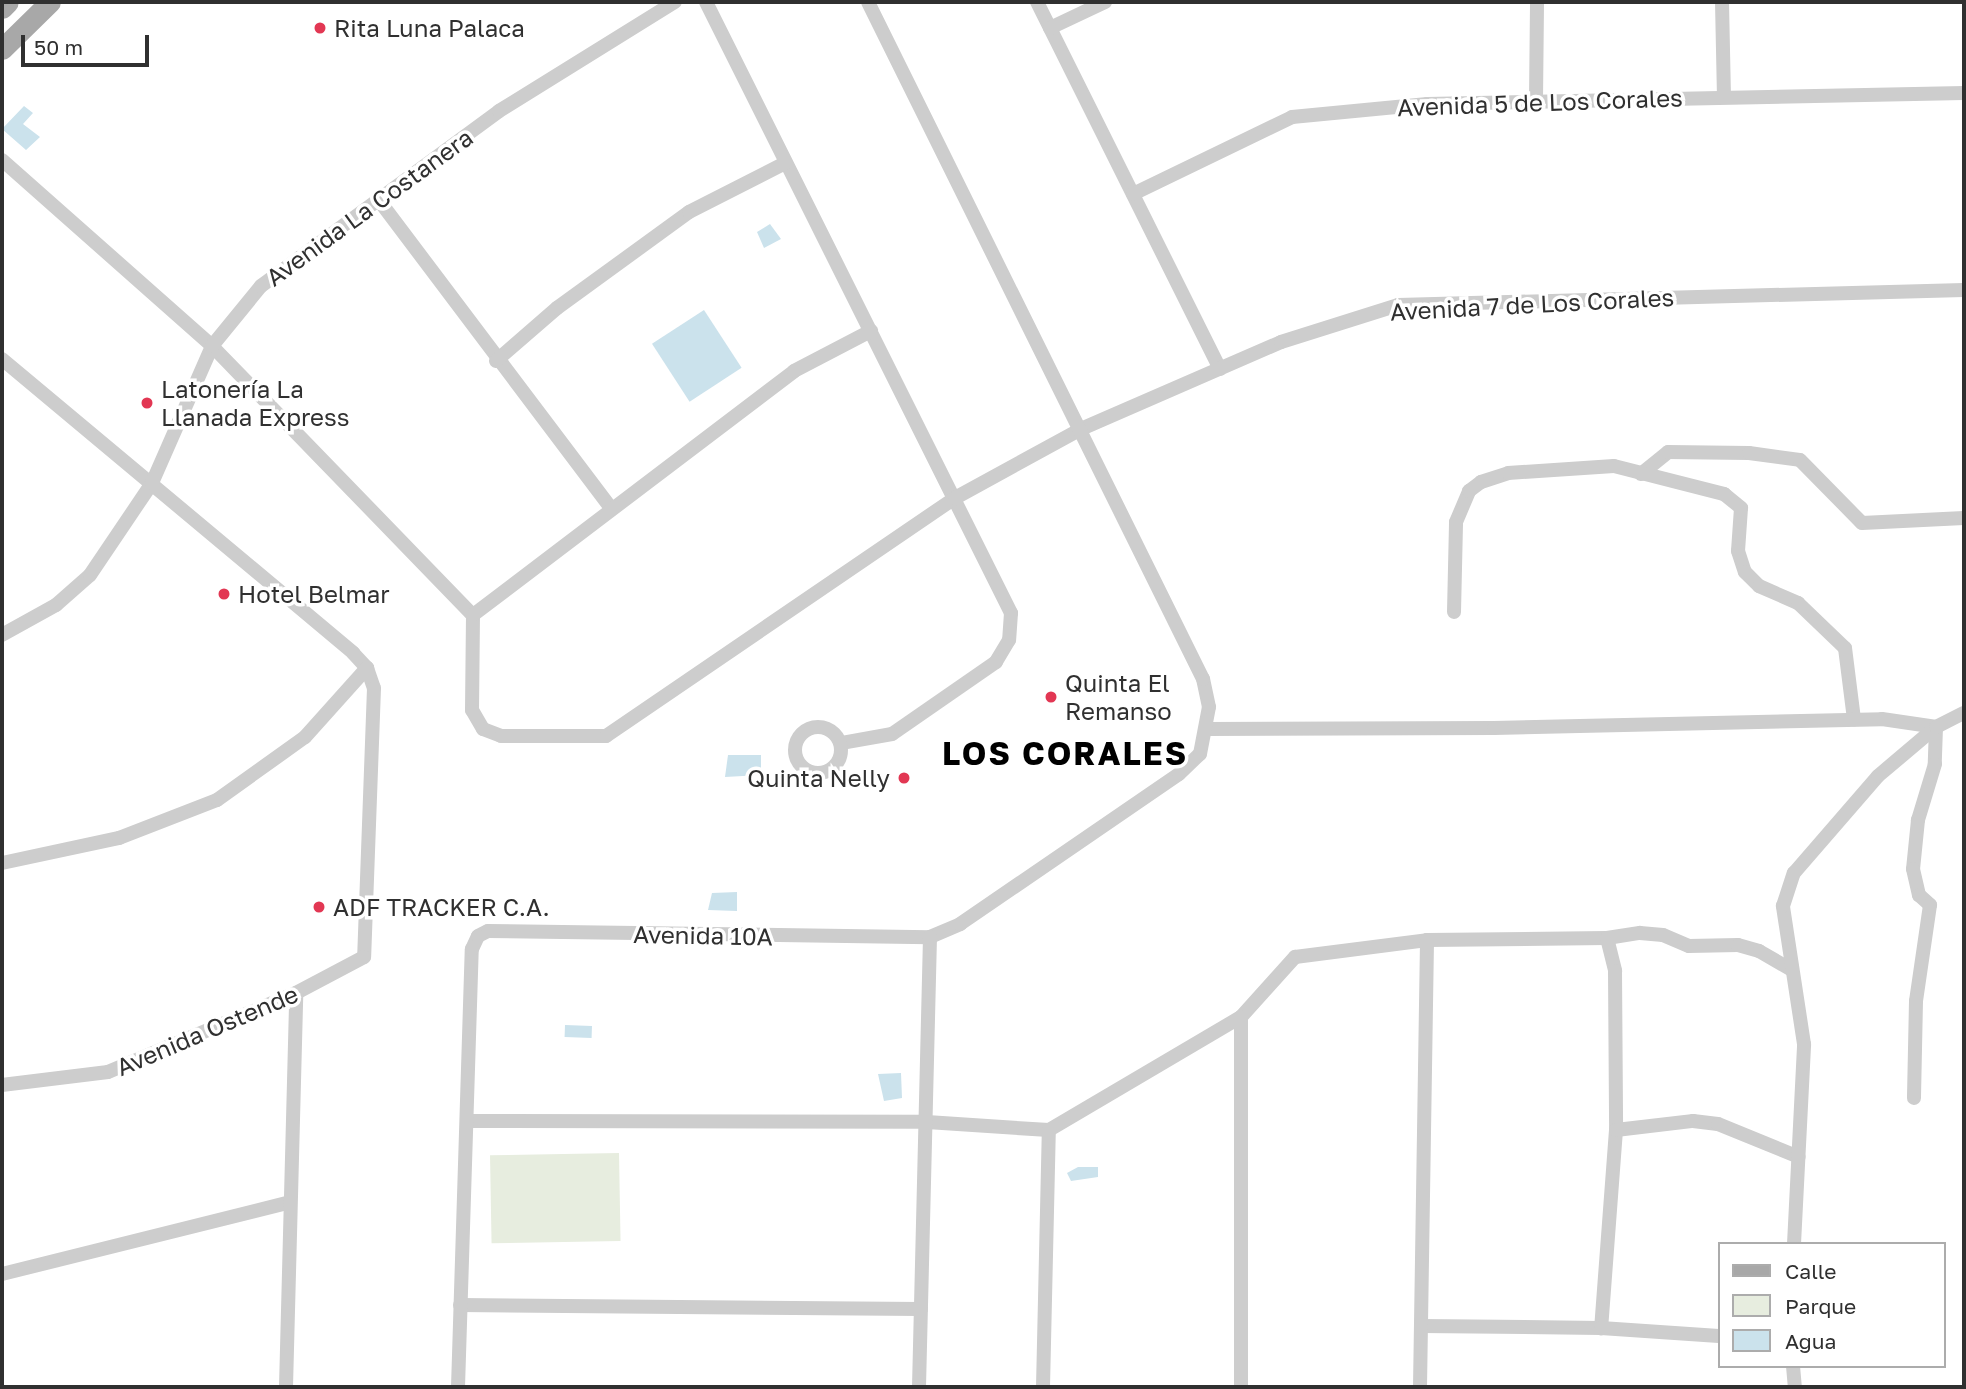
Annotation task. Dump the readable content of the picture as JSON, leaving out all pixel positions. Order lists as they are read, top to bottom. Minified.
{"streets":{"street":["Avenida 5 de Los Corales","Avenida La Costanera","Avenida 7 de Los Corales","Avenida 10A","Avenida Ostende"]},"districts":["LOS CORALES"],"places":["Rita Luna Palaca","Latonería La Llanada Express","Hotel Belmar","Quinta El Remanso","Quinta Nelly","ADF TRACKER C.A."],"legend":["Calle","Parque","Agua"],"scale_bar":"50 m"}
